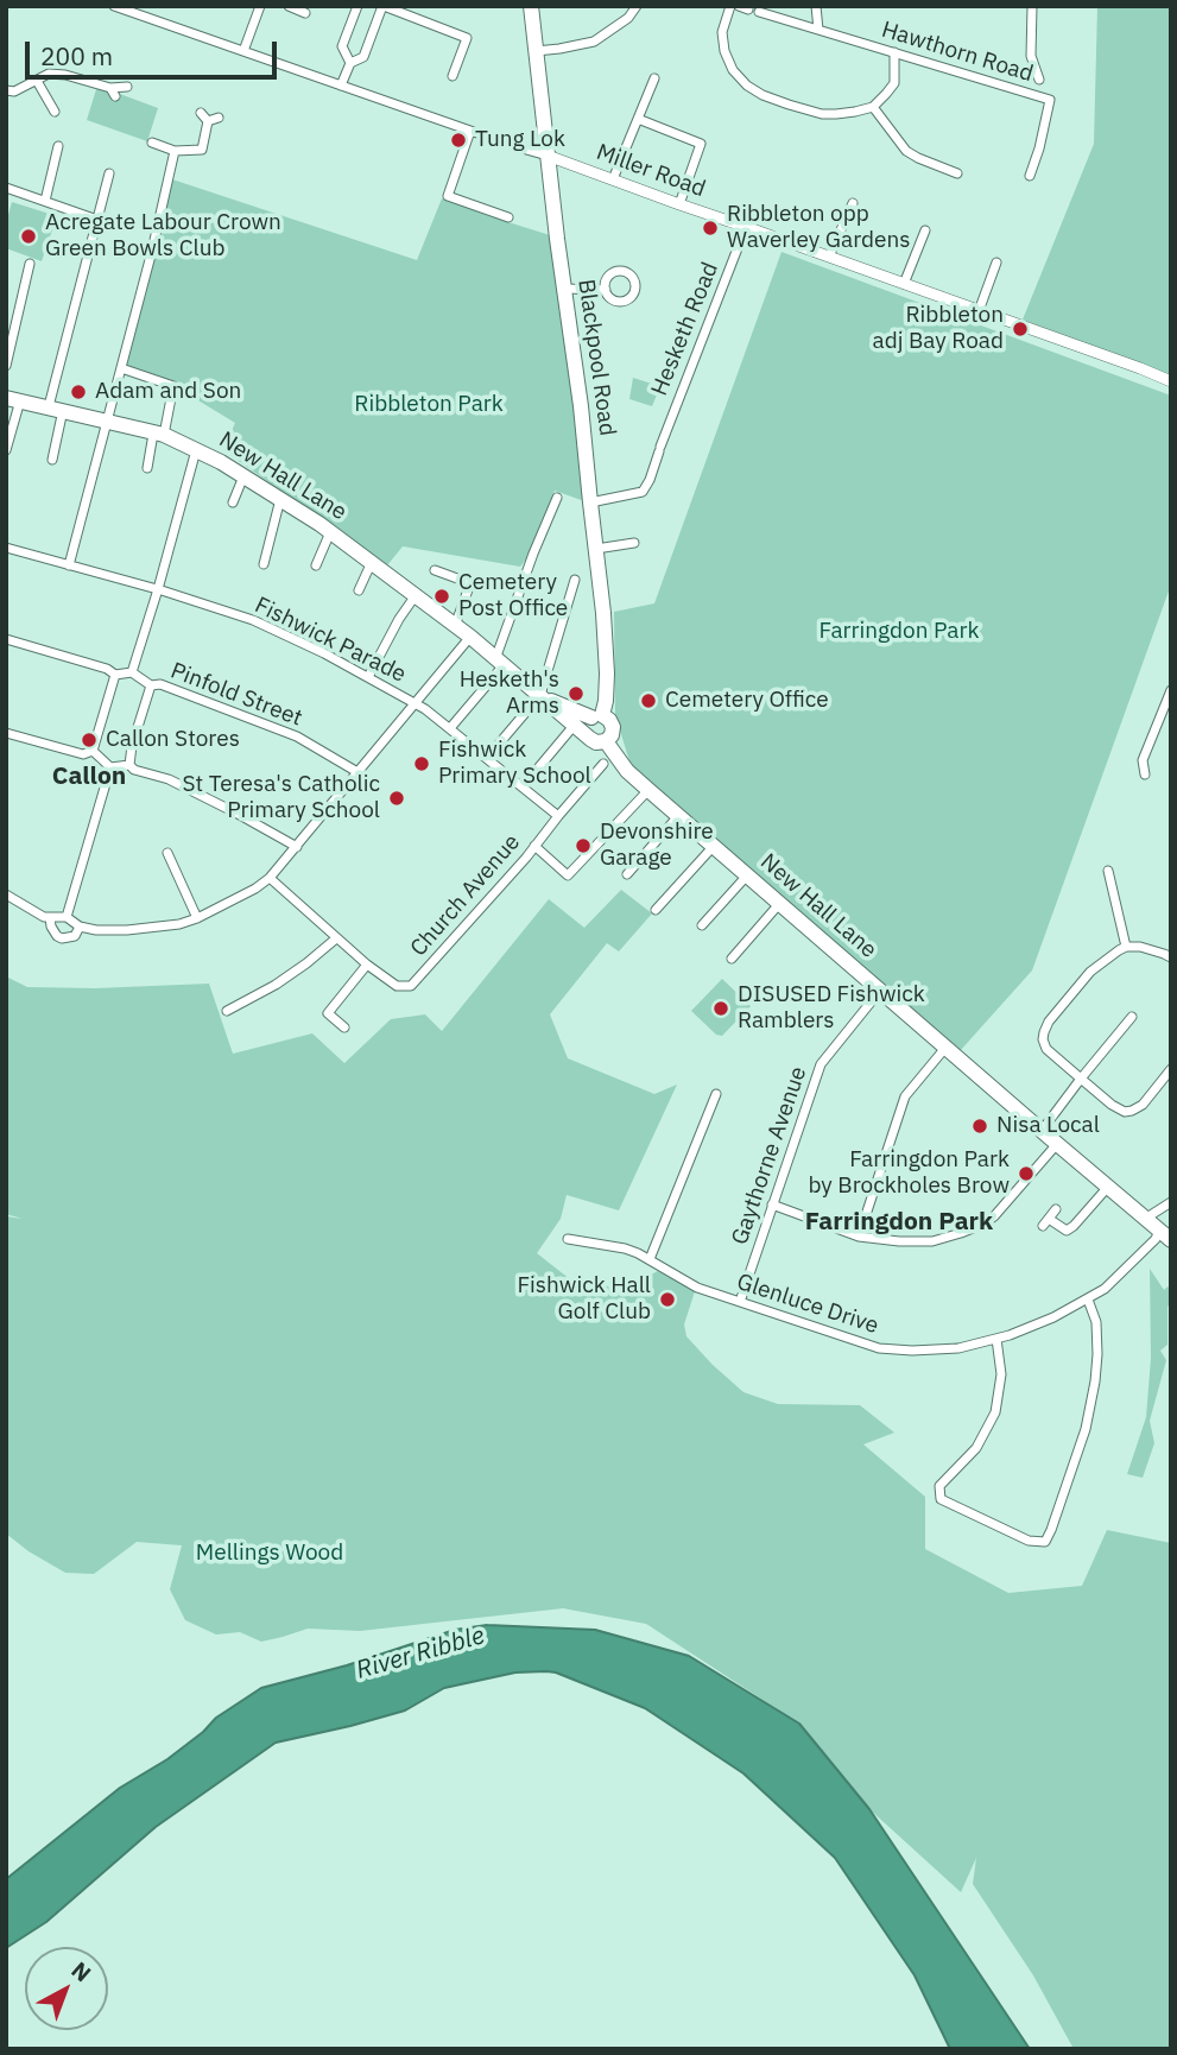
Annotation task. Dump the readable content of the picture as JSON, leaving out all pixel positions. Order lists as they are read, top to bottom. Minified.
{"streets":{"highway":["Blackpool Road","New Hall Lane"],"street":["Hawthorn Road","Miller Road","Hesketh Road","Fishwick Parade","Pinfold Street","Church Avenue","Gaythorne Avenue","Glenluce Drive"]},"crossings":[["Miller Road","Hesketh Road"],["Miller Road","Blackpool Road"],["Hesketh Road","Blackpool Road"],["Blackpool Road","New Hall Lane"],["New Hall Lane","Gaythorne Avenue"],["New Hall Lane","Glenluce Drive"],["Fishwick Parade","Church Avenue"],["Gaythorne Avenue","Glenluce Drive"]],"districts":["Callon","Farringdon Park"],"water":["River Ribble"],"parks":["Ribbleton Park","Farringdon Park","Mellings Wood"],"places":["Tung Lok","Ribbleton opp Waverley Gardens","Acregate Labour Crown Green Bowls Club","Ribbleton adj Bay Road","Adam and Son","Cemetery Post Office","Hesketh's Arms","Cemetery Office","Callon Stores","Fishwick Primary School","St Teresa's Catholic Primary School","Devonshire Garage","DISUSED Fishwick Ramblers","Nisa Local","Farringdon Park by Brockholes Brow","Fishwick Hall Golf Club"],"scale_bar":"200 m","north":"top right"}
